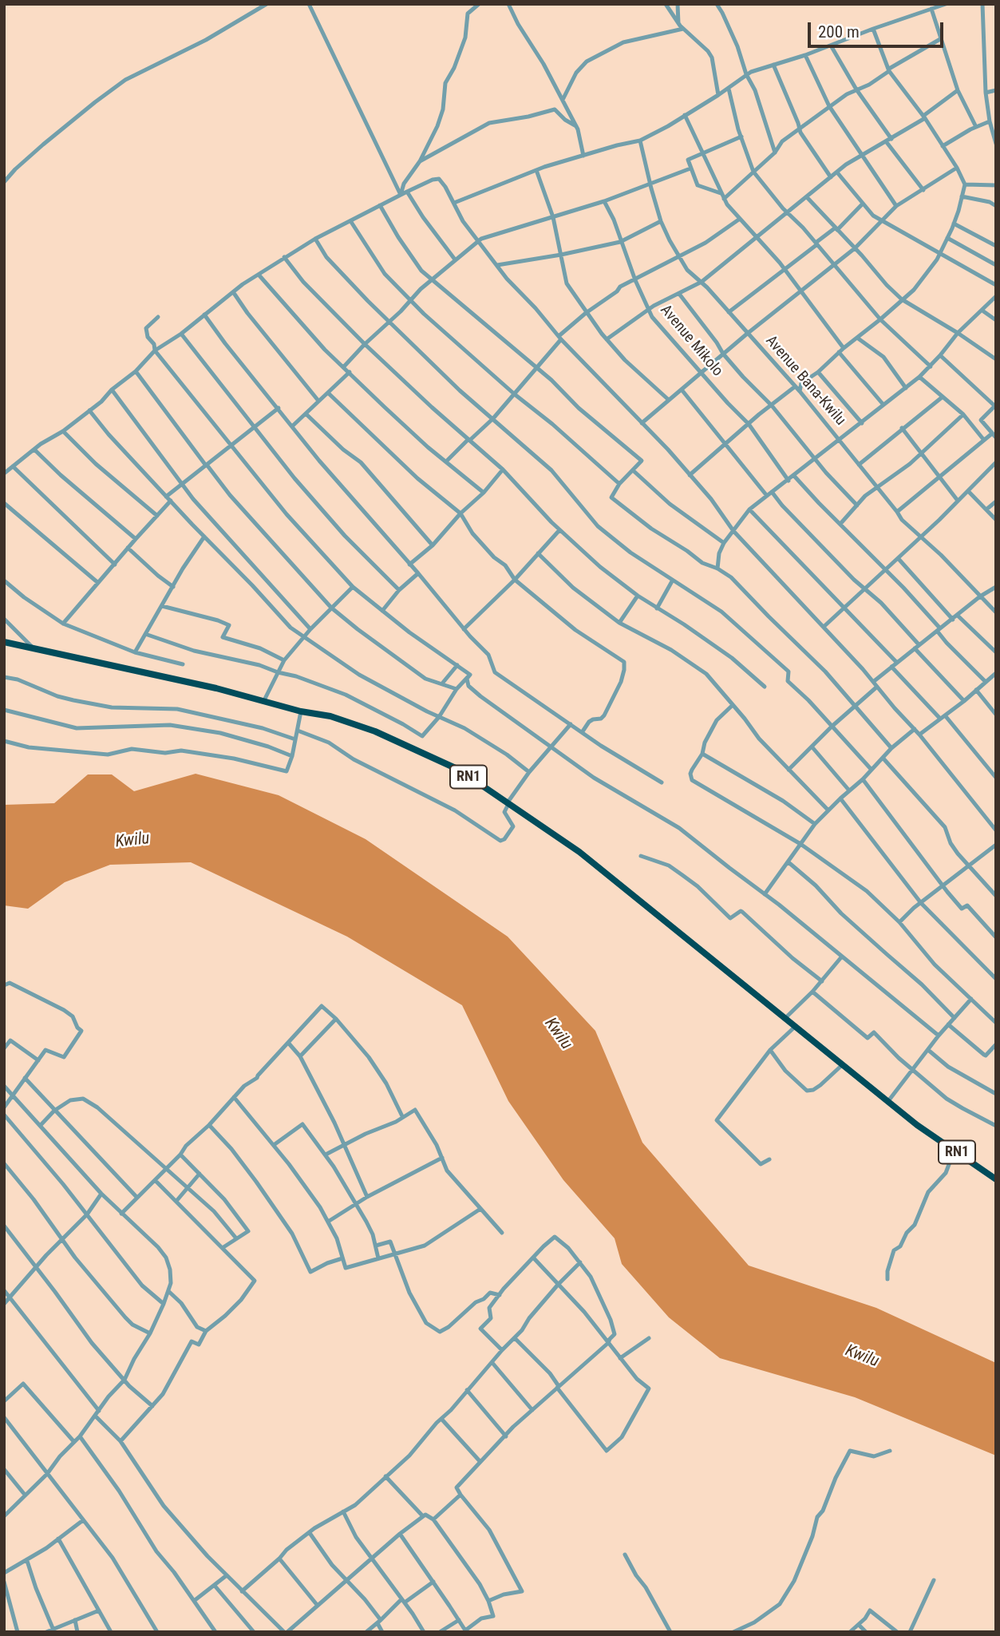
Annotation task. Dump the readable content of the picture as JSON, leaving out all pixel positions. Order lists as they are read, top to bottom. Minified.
{"streets":{"highway":["RN1"],"street":["Avenue Mikolo","Avenue Bana-Kwilu"]},"water":["Kwilu"],"scale_bar":"200 m"}
